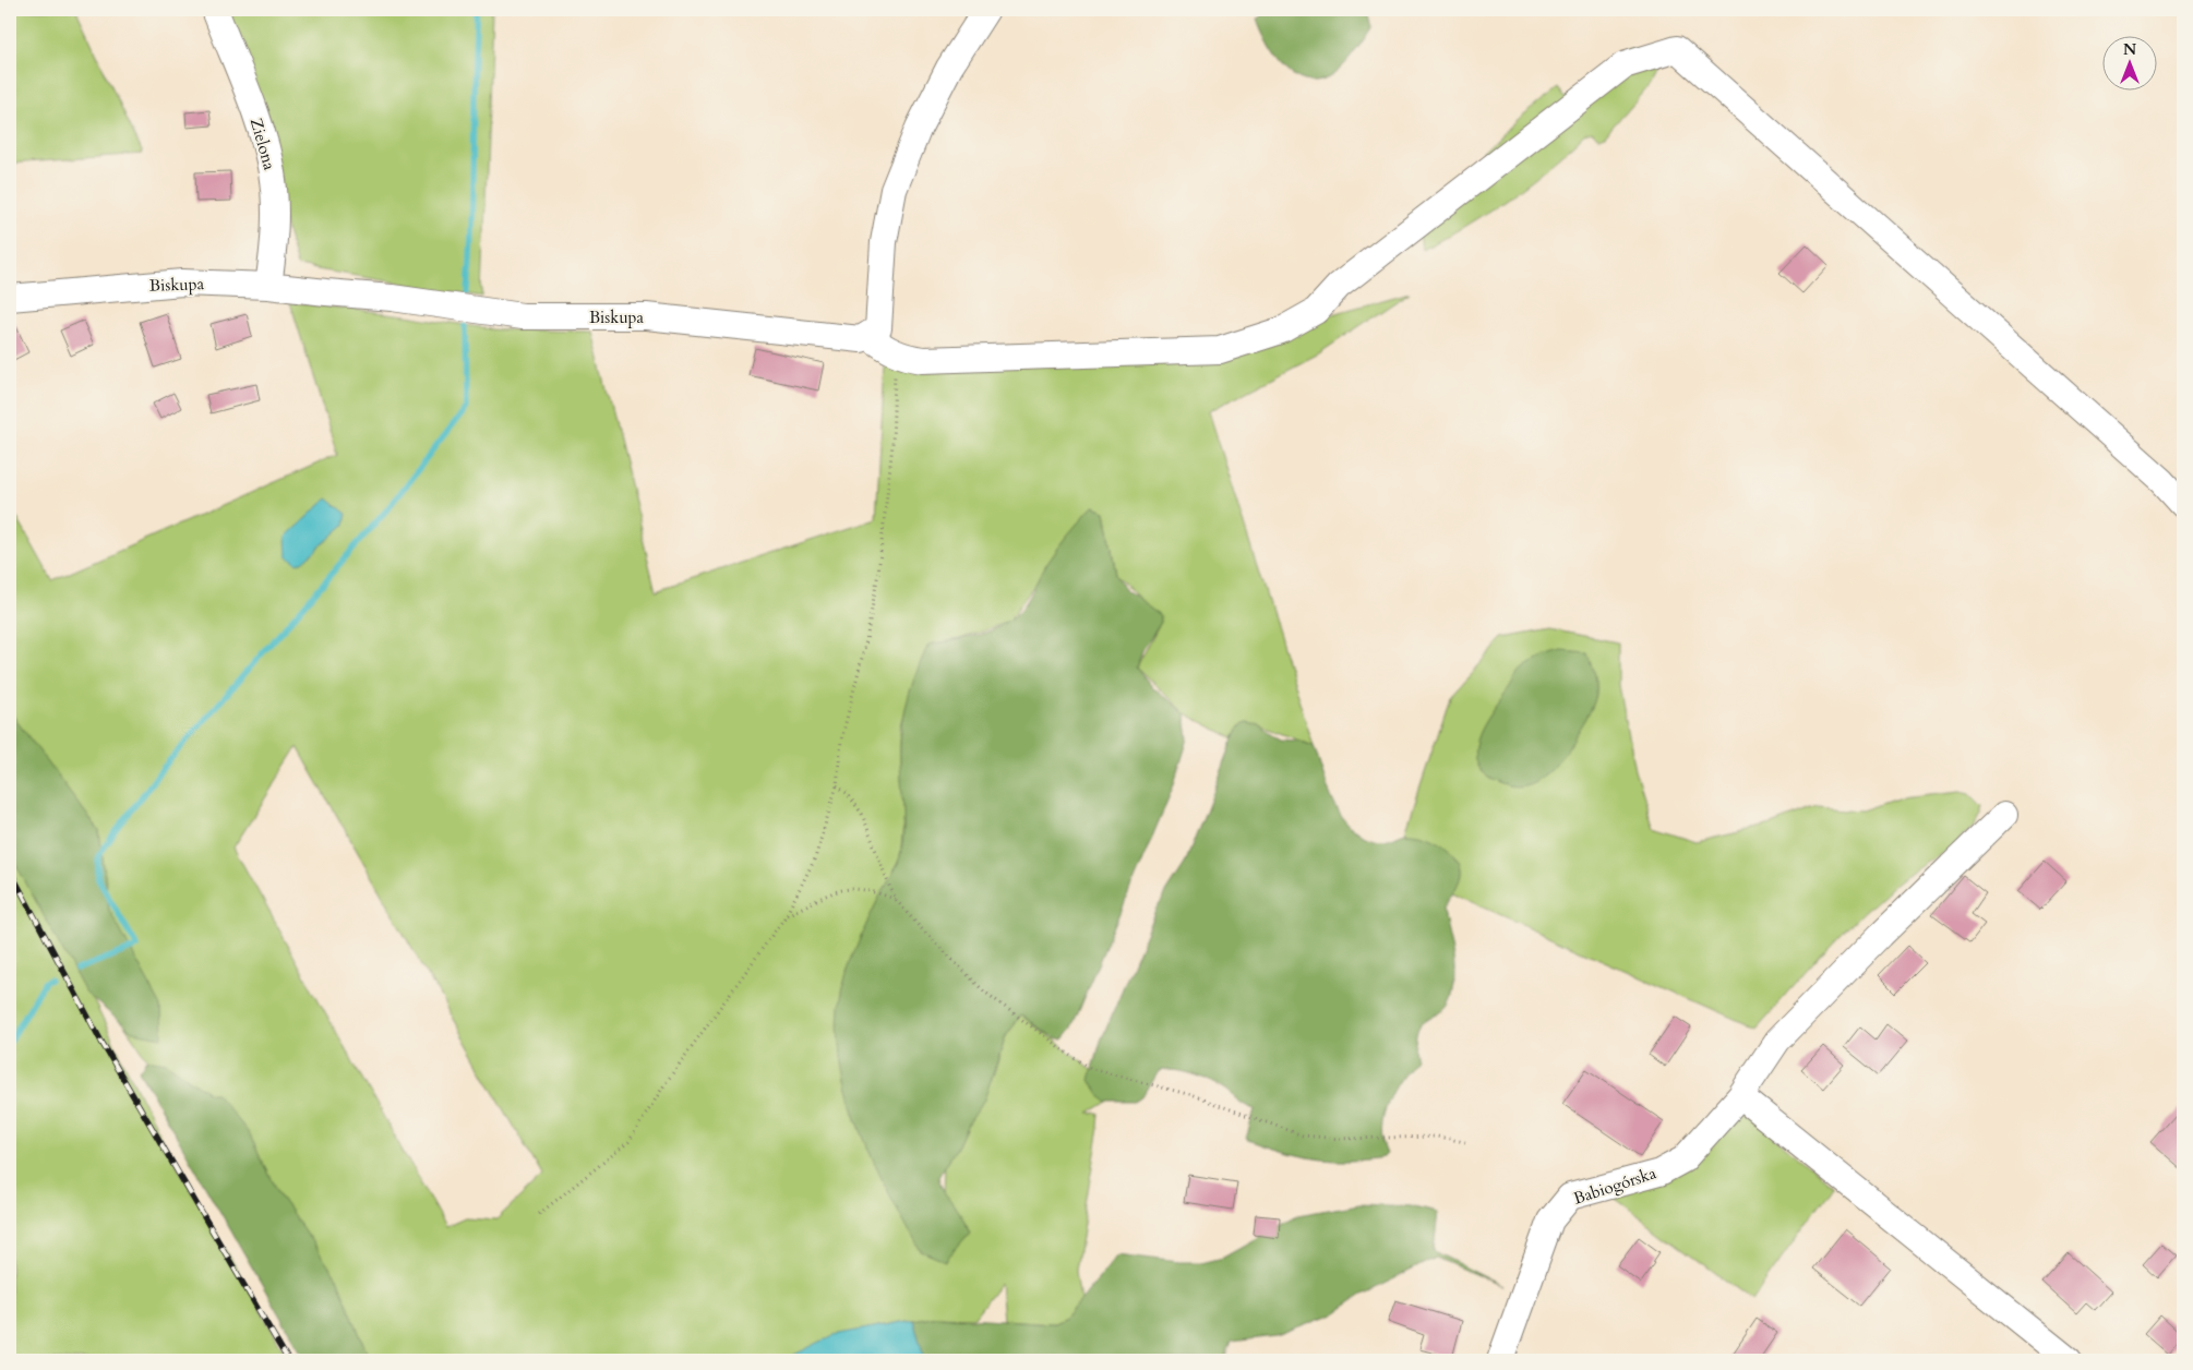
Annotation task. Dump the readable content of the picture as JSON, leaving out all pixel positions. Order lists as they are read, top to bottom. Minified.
{"streets":{"street":["Zielona","Biskupa","Babiogórska"]},"crossings":[["Zielona","Biskupa"]],"north":"top"}
